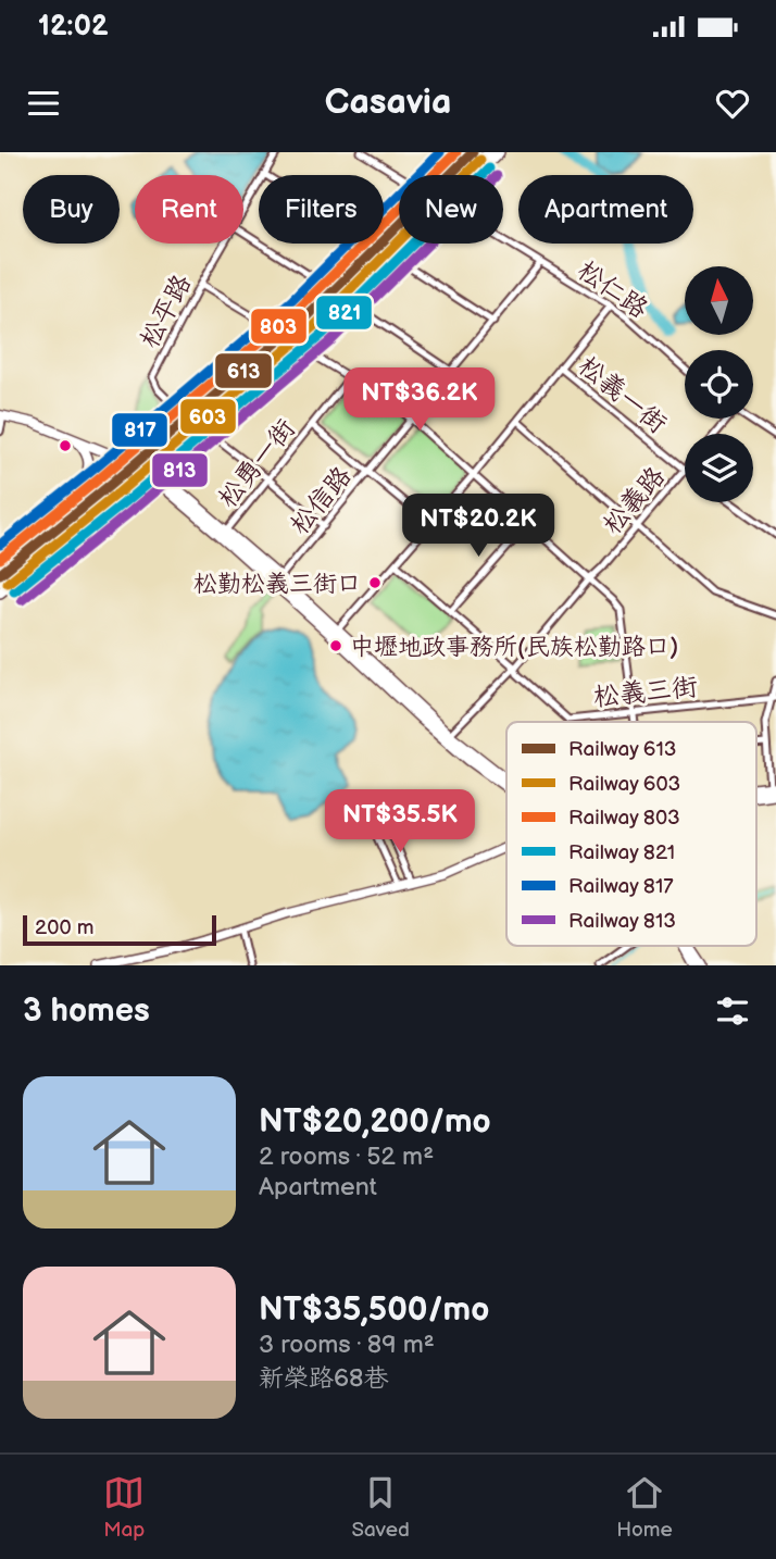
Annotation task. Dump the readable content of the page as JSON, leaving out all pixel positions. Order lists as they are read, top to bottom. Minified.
{"streets":{"street":["松仁路","松平路","松義一街","松勇一街","松信路","松義路","松義三街"]},"crossings":[["松仁路","松信路"],["松義一街","松義路"],["松義路","松義三街"]],"places":["松勤松義三街口","中壢地政事務所(民族松勤路口)"],"lines":["rail line 613","rail line 803","rail line 817","rail line 603","rail line 821","rail line 813"],"legend":["Railway 613","Railway 603","Railway 803","Railway 821","Railway 817","Railway 813"],"scale_bar":"200 m","north":"top","page":{"status":"12:02","header":"Casavia","chip":["Buy","Rent","Filters","New","Apartment"],"price":["NT$36.2K","NT$20.2K","NT$35.5K"],"scale":"200 m","heading":"3 homes","list":[{"name":"NT$20,200/mo","note":"2 rooms · 52 m² · Apartment"},{"name":"NT$35,500/mo","note":"3 rooms · 89 m² · 新榮路68巷"}],"tabs":["Map","Saved","Home"]}}
